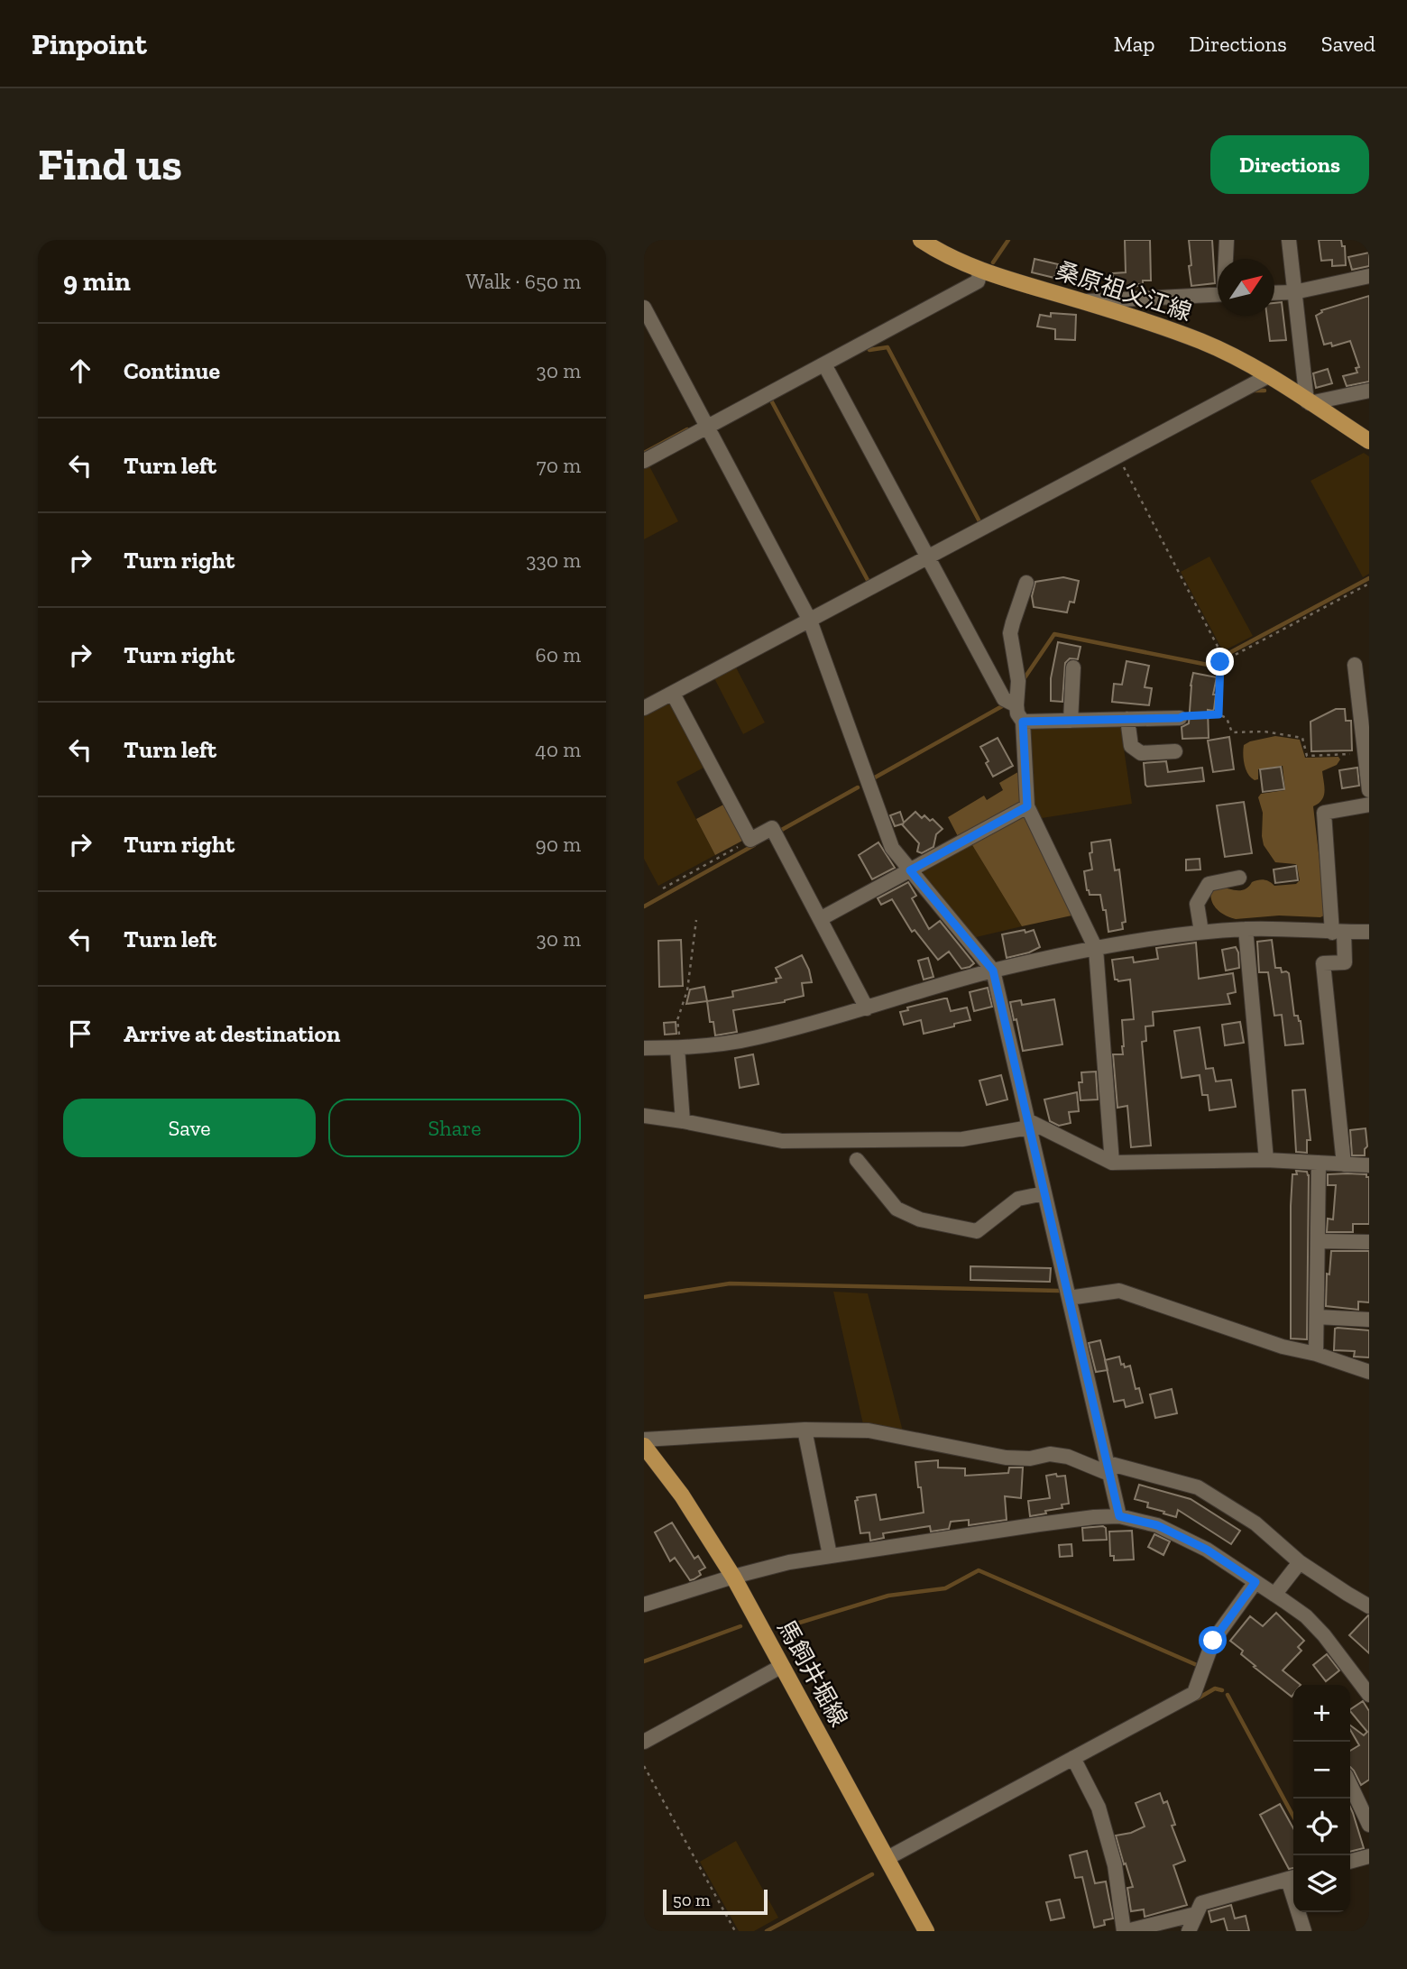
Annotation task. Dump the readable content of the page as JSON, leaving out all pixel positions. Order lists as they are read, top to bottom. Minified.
{"streets":{"main road":["桑原祖父江線","馬飼井堀線"]},"scale_bar":"50 m","north":"top right","page":{"header":"Pinpoint","nav":["Map","Directions","Saved"],"buttons":["Directions",["Save","Share"]],"title":"Find us","heading":["9 min","Walk · 650 m"],"list":[["Continue","30 m"],["Turn left","70 m"],["Turn right","330 m"],["Turn right","60 m"],["Turn left","40 m"],["Turn right","90 m"],["Turn left","30 m"],"Arrive at destination"],"map_buttons":["+","−"],"scale":"50 m"}}
